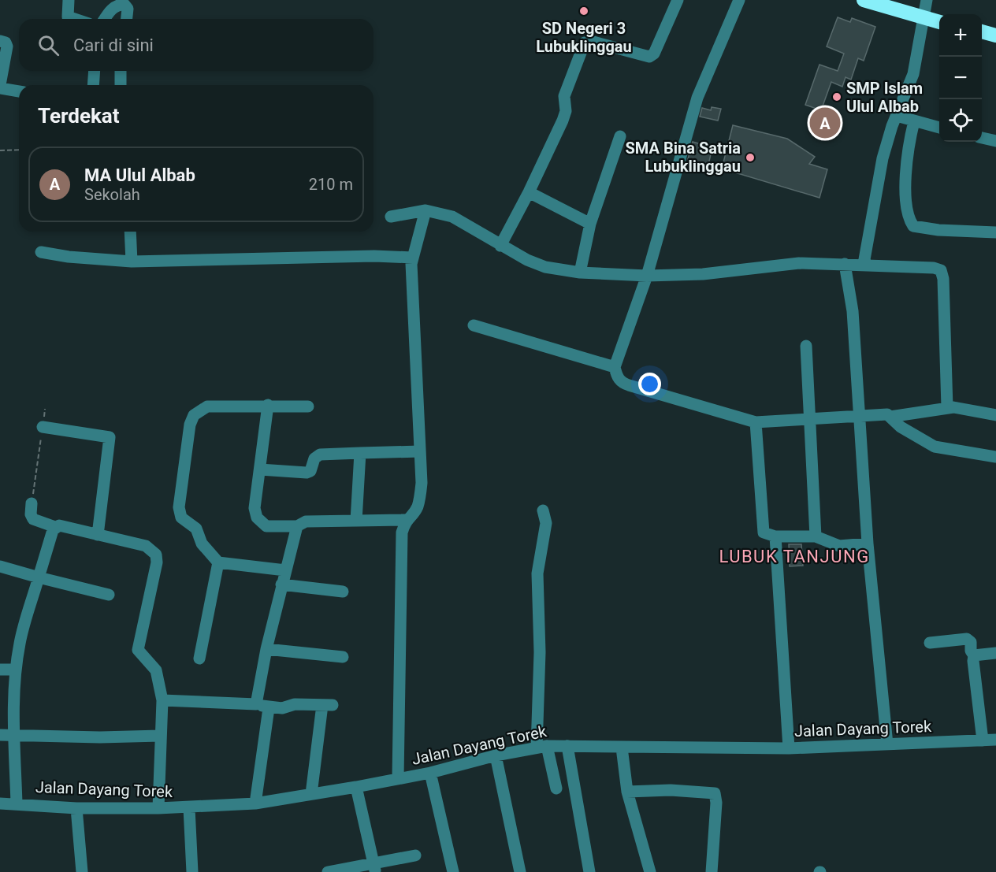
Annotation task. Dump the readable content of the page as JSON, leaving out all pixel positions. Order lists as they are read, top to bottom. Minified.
{"streets":{"street":["Jalan Dayang Torek"]},"districts":["LUBUK TANJUNG"],"places":["SD Negeri 3 Lubuklinggau","SMP Islam Ulul Albab","SMA Bina Satria Lubuklinggau"],"page":{"map_buttons":["+","−"],"search":"Cari di sini","heading":"Terdekat","pins":"A","list":[{"mark":"A","name":"MA Ulul Albab","note":"Sekolah","value":"210 m"}]}}
